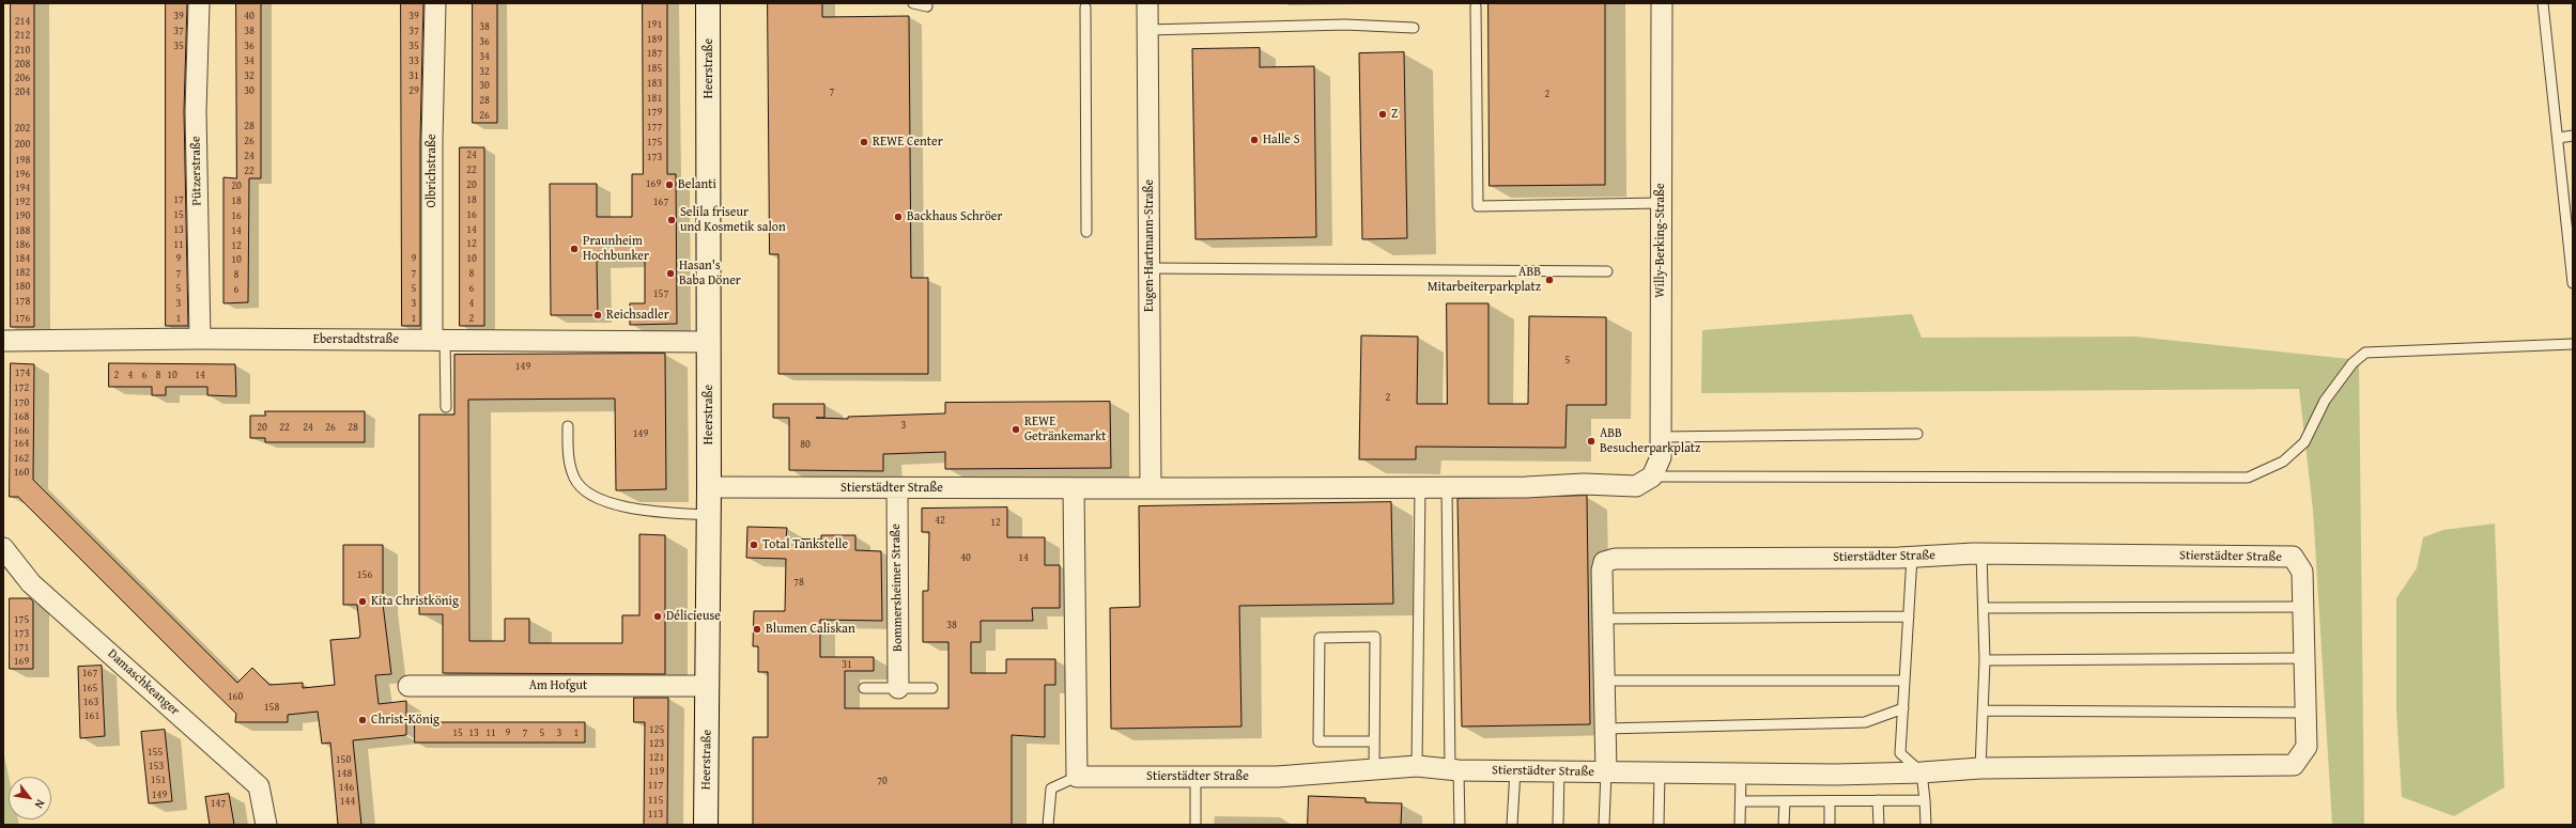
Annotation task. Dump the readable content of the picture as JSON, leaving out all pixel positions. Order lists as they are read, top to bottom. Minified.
{"streets":{"main road":["Heerstraße"],"street":["Pützerstraße","Olbrichstraße","Willy-Berking-Straße","Eugen-Hartmann-Straße","Eberstadtstraße","Stierstädter Straße","Bommersheimer Straße","Damaschkeanger","Am Hofgut"]},"crossings":[["Heerstraße","Eberstadtstraße"],["Heerstraße","Stierstädter Straße"],["Heerstraße","Am Hofgut"],["Pützerstraße","Eberstadtstraße"],["Olbrichstraße","Eberstadtstraße"],["Willy-Berking-Straße","Stierstädter Straße"],["Eugen-Hartmann-Straße","Stierstädter Straße"],["Stierstädter Straße","Bommersheimer Straße"]],"places":["Z","Halle S","REWE Center","Belanti","Backhaus Schröer","Selila friseur und Kosmetik salon","Praunheim Hochbunker","Hasan's Baba Döner","ABB Mitarbeiterparkplatz","Reichsadler","REWE Getränkemarkt","ABB Besucherparkplatz","Total Tankstelle","Kita Christkönig","Délicieuse","Blumen Caliskan","Christ-König"],"house_numbers":["39","40","39","214","191","38","37","38","37","212","189","36","35","36","35","210","187","34","34","33","208","185","32","32","31","206","183","30","30","29","204","7","2","181","28","179","26","28","177","202","26","175","200","24","24","173","198","22","22","196","169","20","20","194","17","18","18","192","167","15","16","190","16","13","14","188","14","12","186","11","12","184","9","9","10","10","182","7","7","8","8","180","5","5","6","6","157","178","3","3","4","176","1","1","2","5","149","174","2","4","6","8","10","14","172","2","170","168","3","20","22","24","26","28","166","149","164","80","162","160","42","12","40","14","156","78","175","38","173","171","169","31","167","165","160","163","158","161","125","15","13","11","9","7","5","3","1","123","155","121","150","153","119","148","151","70","117","146","149","115","144","147","113"],"north":"bottom right"}
